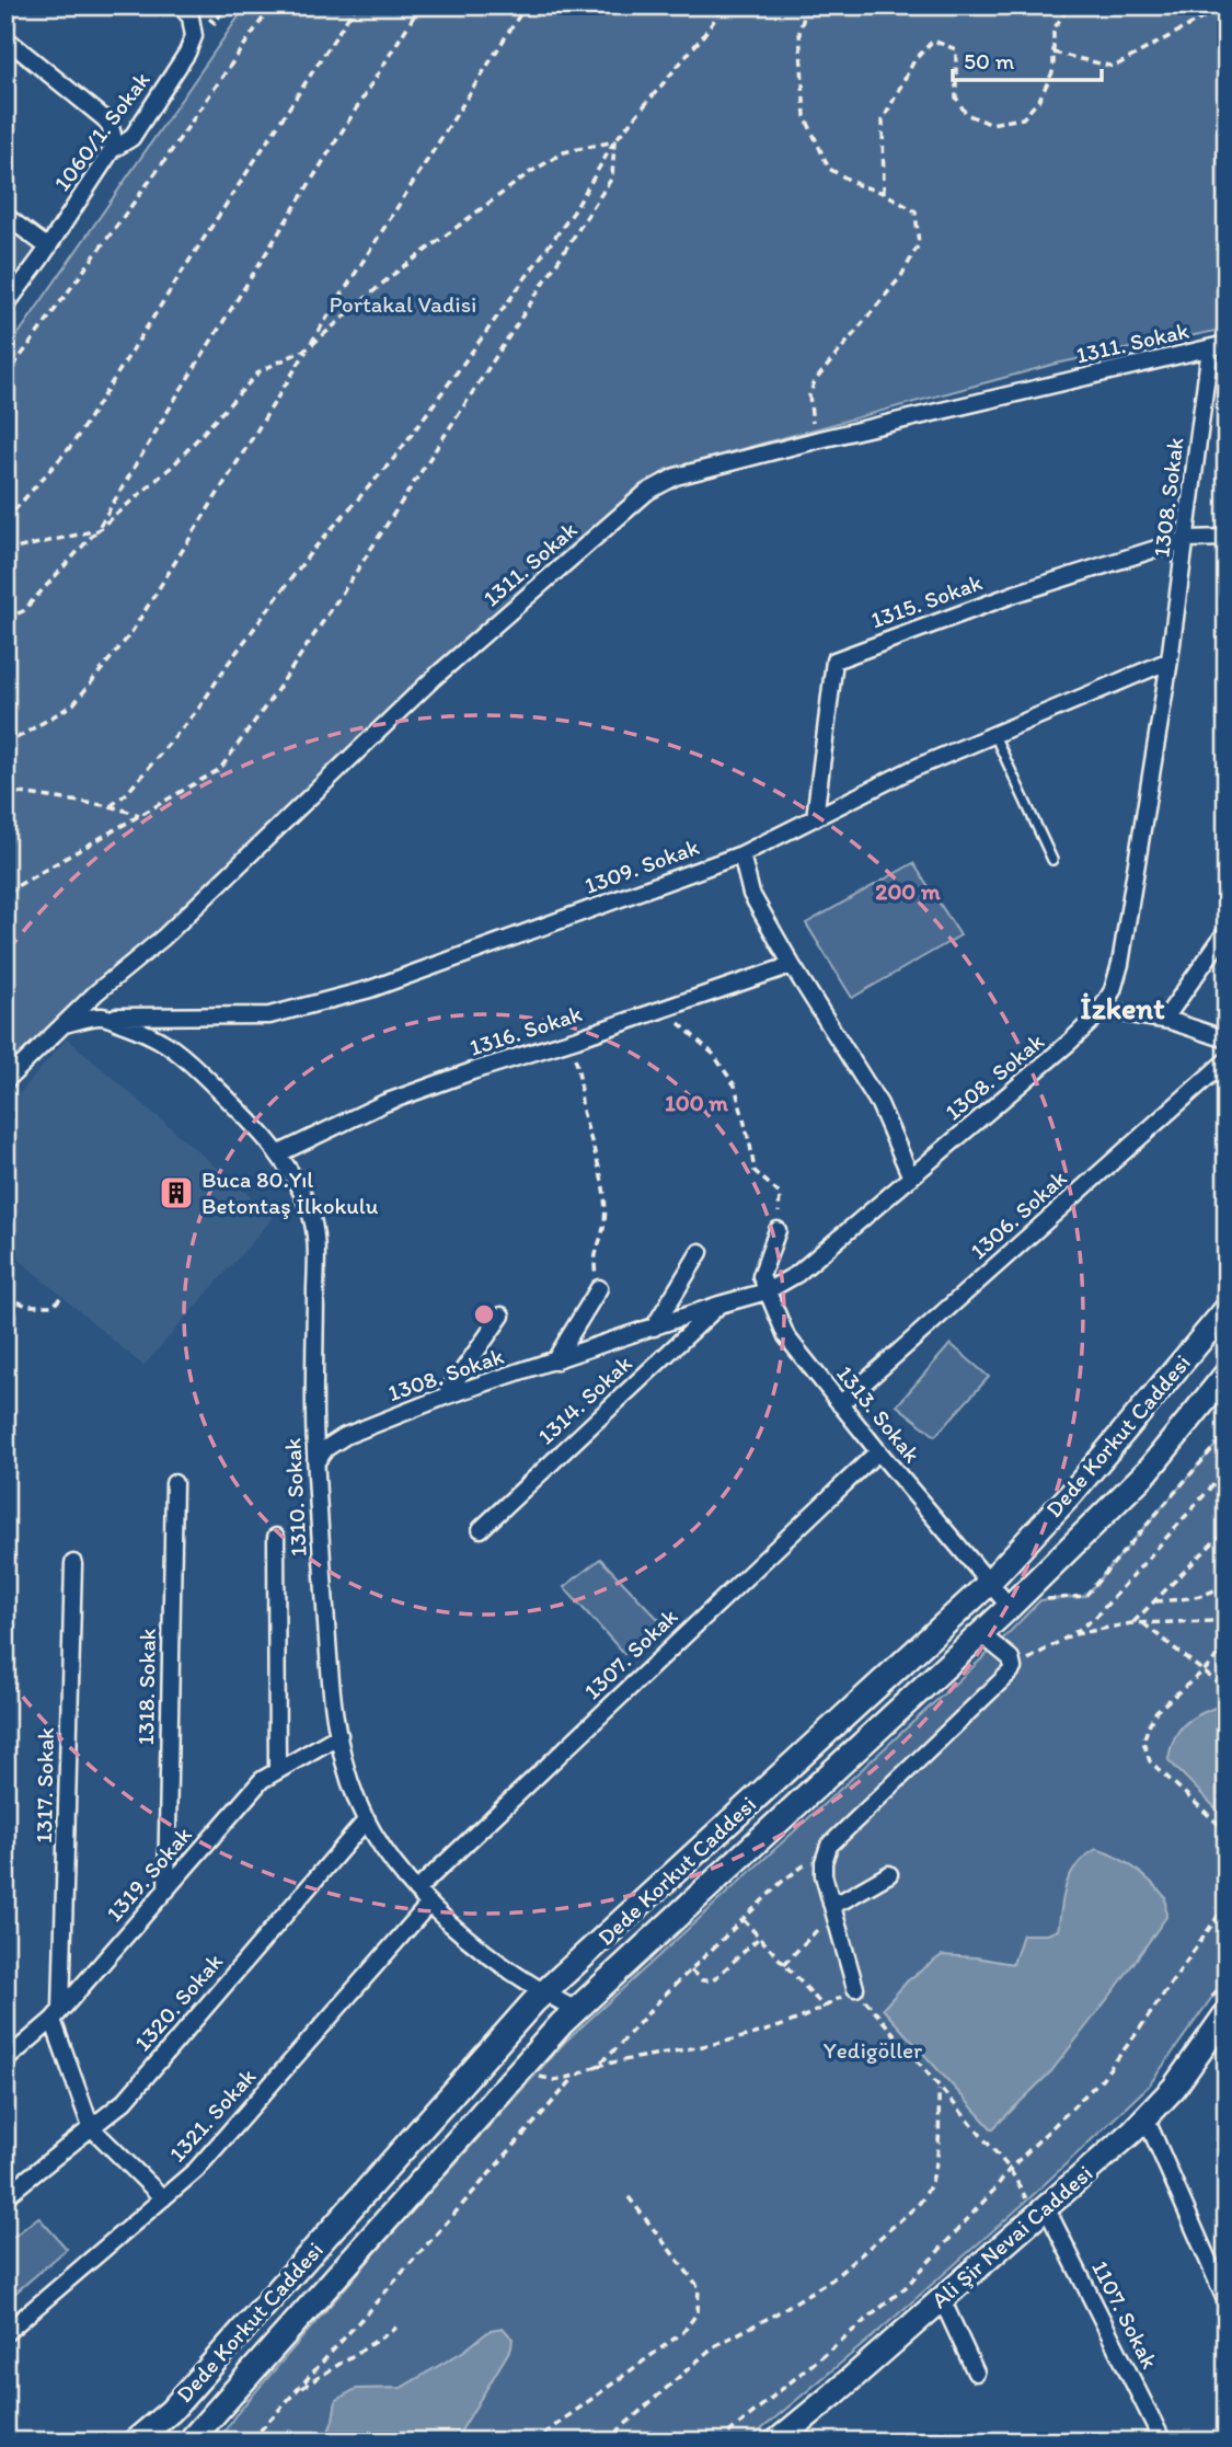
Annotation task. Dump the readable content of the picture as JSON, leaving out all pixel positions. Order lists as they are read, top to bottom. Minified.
{"streets":{"main road":["Dede Korkut Caddesi","Ali Şir Nevai Caddesi"],"street":["1060/1. Sokak","1311. Sokak","1308. Sokak","1315. Sokak","1309. Sokak","1316. Sokak","1306. Sokak","1314. Sokak","1313. Sokak","1310. Sokak","1307. Sokak","1318. Sokak","1317. Sokak","1319. Sokak","1320. Sokak","1321. Sokak","1107. Sokak"]},"crossings":[["1311. Sokak","1308. Sokak"],["1308. Sokak","1315. Sokak"],["1308. Sokak","1309. Sokak"],["1308. Sokak","1314. Sokak"],["1308. Sokak","1313. Sokak"],["1308. Sokak","1310. Sokak"],["1315. Sokak","1309. Sokak"],["1309. Sokak","1310. Sokak"],["1316. Sokak","1310. Sokak"],["1306. Sokak","1313. Sokak"],["1313. Sokak","Dede Korkut Caddesi"],["1313. Sokak","1307. Sokak"],["Dede Korkut Caddesi","1310. Sokak"],["1310. Sokak","1307. Sokak"],["1310. Sokak","1319. Sokak"],["1310. Sokak","1320. Sokak"],["1310. Sokak","1321. Sokak"],["1318. Sokak","1319. Sokak"],["1317. Sokak","1319. Sokak"],["Ali Şir Nevai Caddesi","1107. Sokak"]],"districts":["İzkent"],"parks":["Portakal Vadisi","Yedigöller"],"places":{"building":["Buca 80.Yıl Betontaş İlkokulu"]},"scale_bar":"50 m","rings":["200 m","100 m"]}
